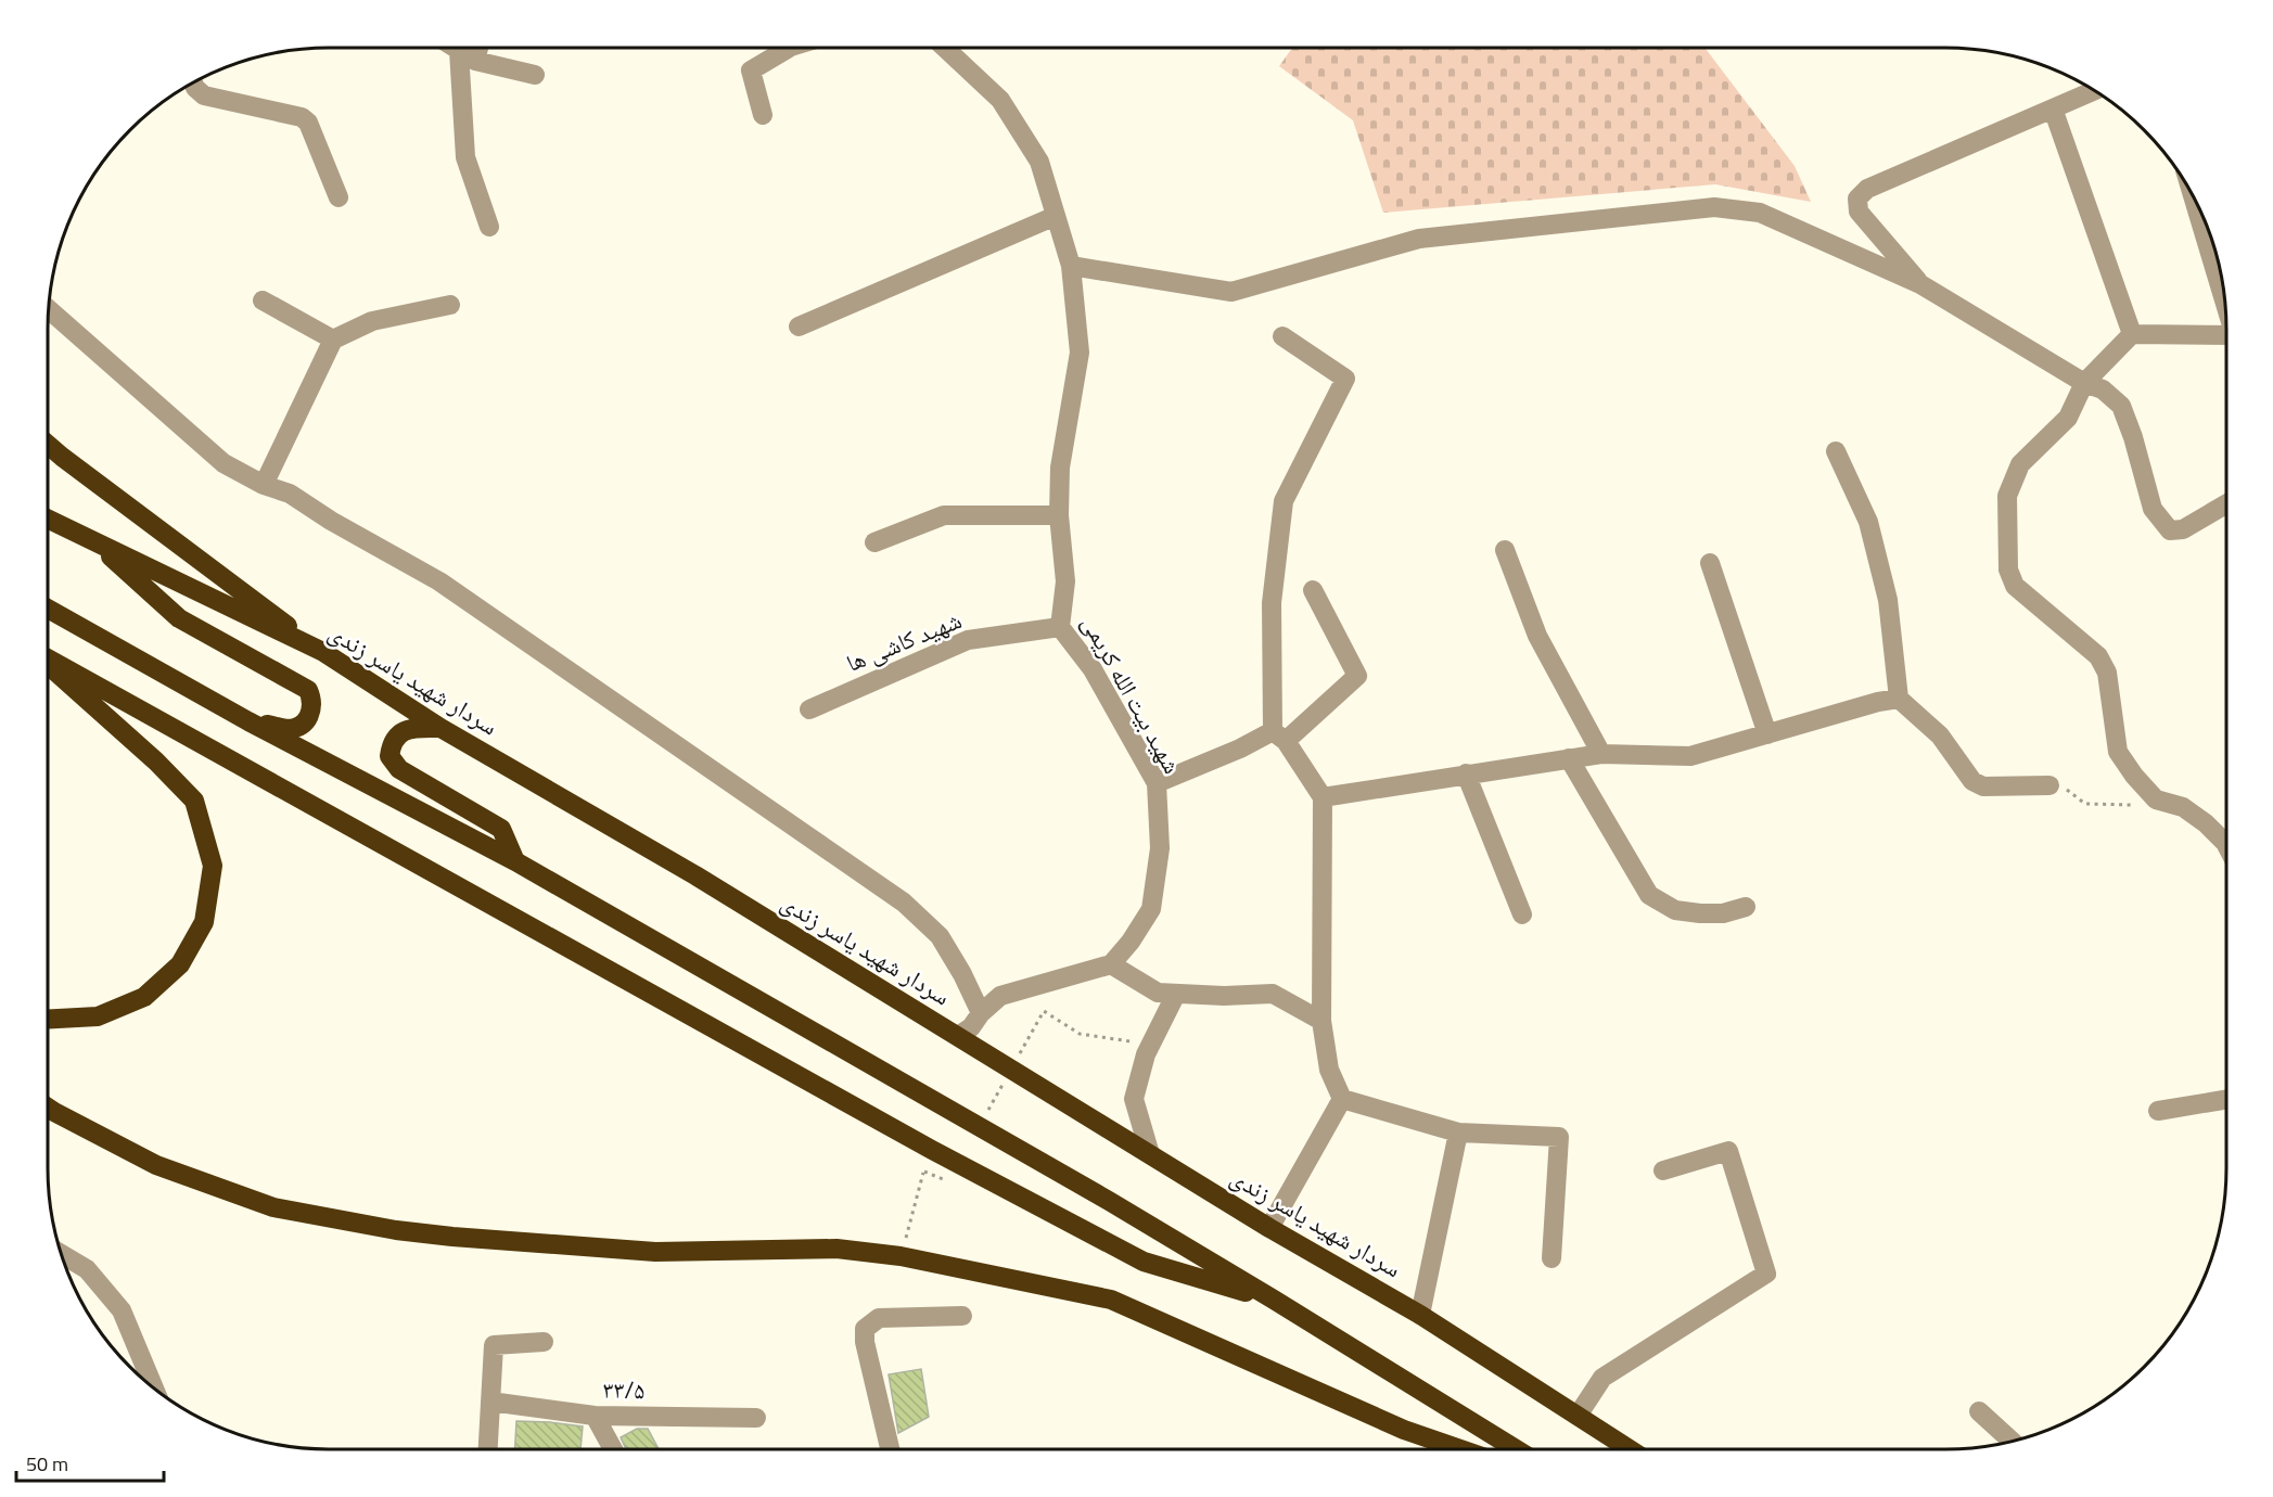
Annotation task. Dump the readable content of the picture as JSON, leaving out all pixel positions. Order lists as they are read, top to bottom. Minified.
{"streets":{"highway":["سردار شهید یاسر زندی"],"street":["شهید کاشی ها","شهید بیت الله کریمی","۳۳/۵"]},"crossings":[["شهید کاشی ها","شهید بیت الله کریمی"]],"scale_bar":"50 m"}
